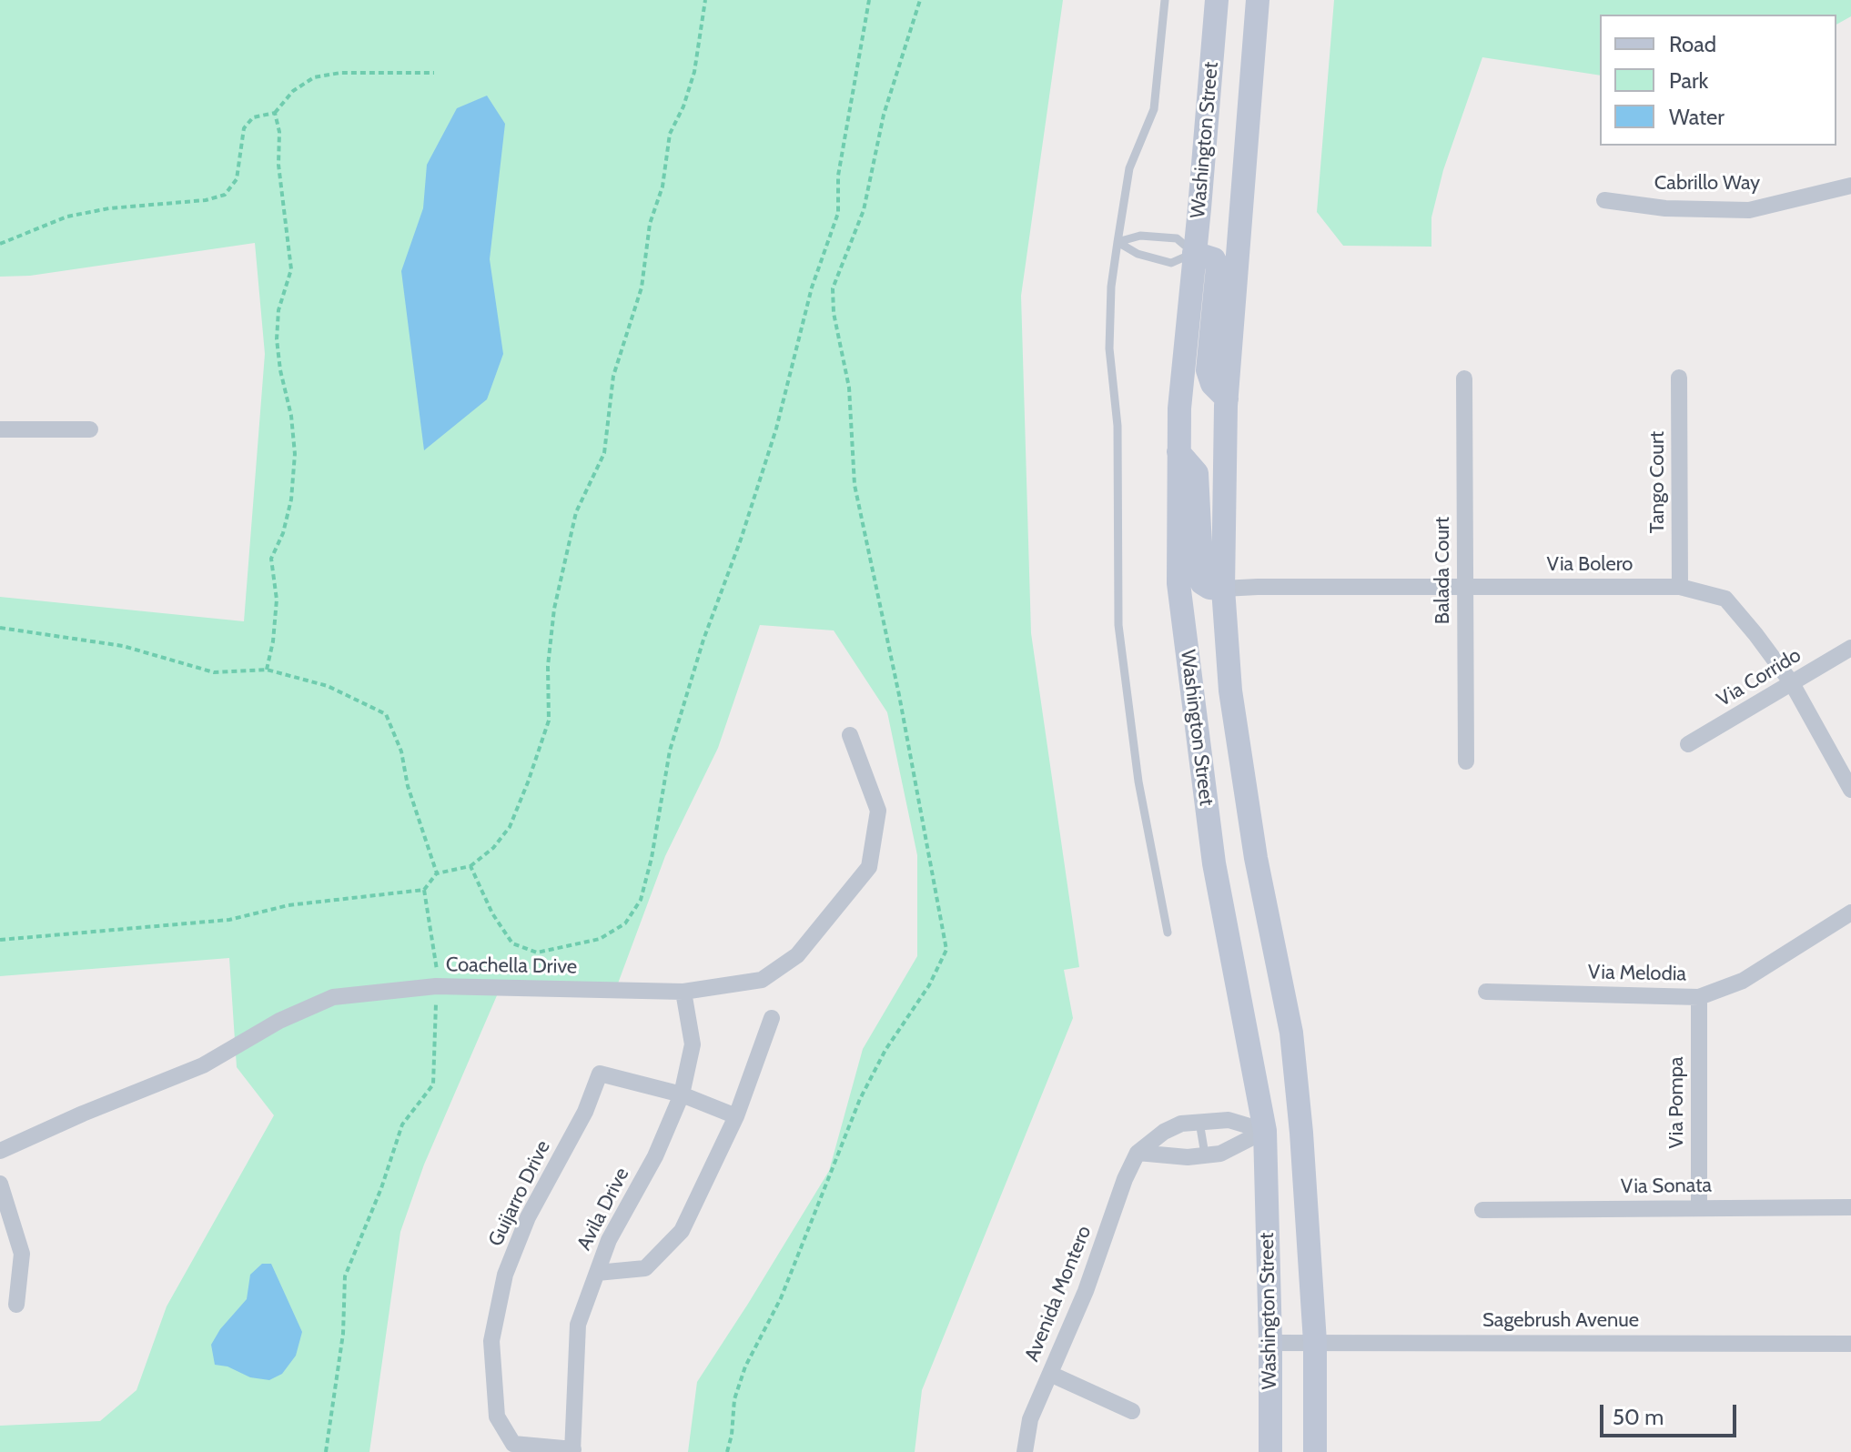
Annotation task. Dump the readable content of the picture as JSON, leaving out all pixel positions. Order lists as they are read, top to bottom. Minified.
{"streets":{"main road":["Washington Street"],"street":["Cabrillo Way","Tango Court","Via Bolero","Balada Court","Via Corrido","Coachella Drive","Via Melodia","Via Pompa","Via Sonata","Guijarro Drive","Avila Drive","Avenida Montero","Sagebrush Avenue"]},"crossings":[["Washington Street","Via Bolero"],["Washington Street","Avenida Montero"],["Washington Street","Sagebrush Avenue"],["Tango Court","Via Bolero"],["Via Bolero","Balada Court"],["Via Bolero","Via Corrido"],["Coachella Drive","Avila Drive"],["Via Melodia","Via Pompa"],["Via Pompa","Via Sonata"],["Guijarro Drive","Avila Drive"]],"legend":["Road","Park","Water"],"scale_bar":"50 m"}
